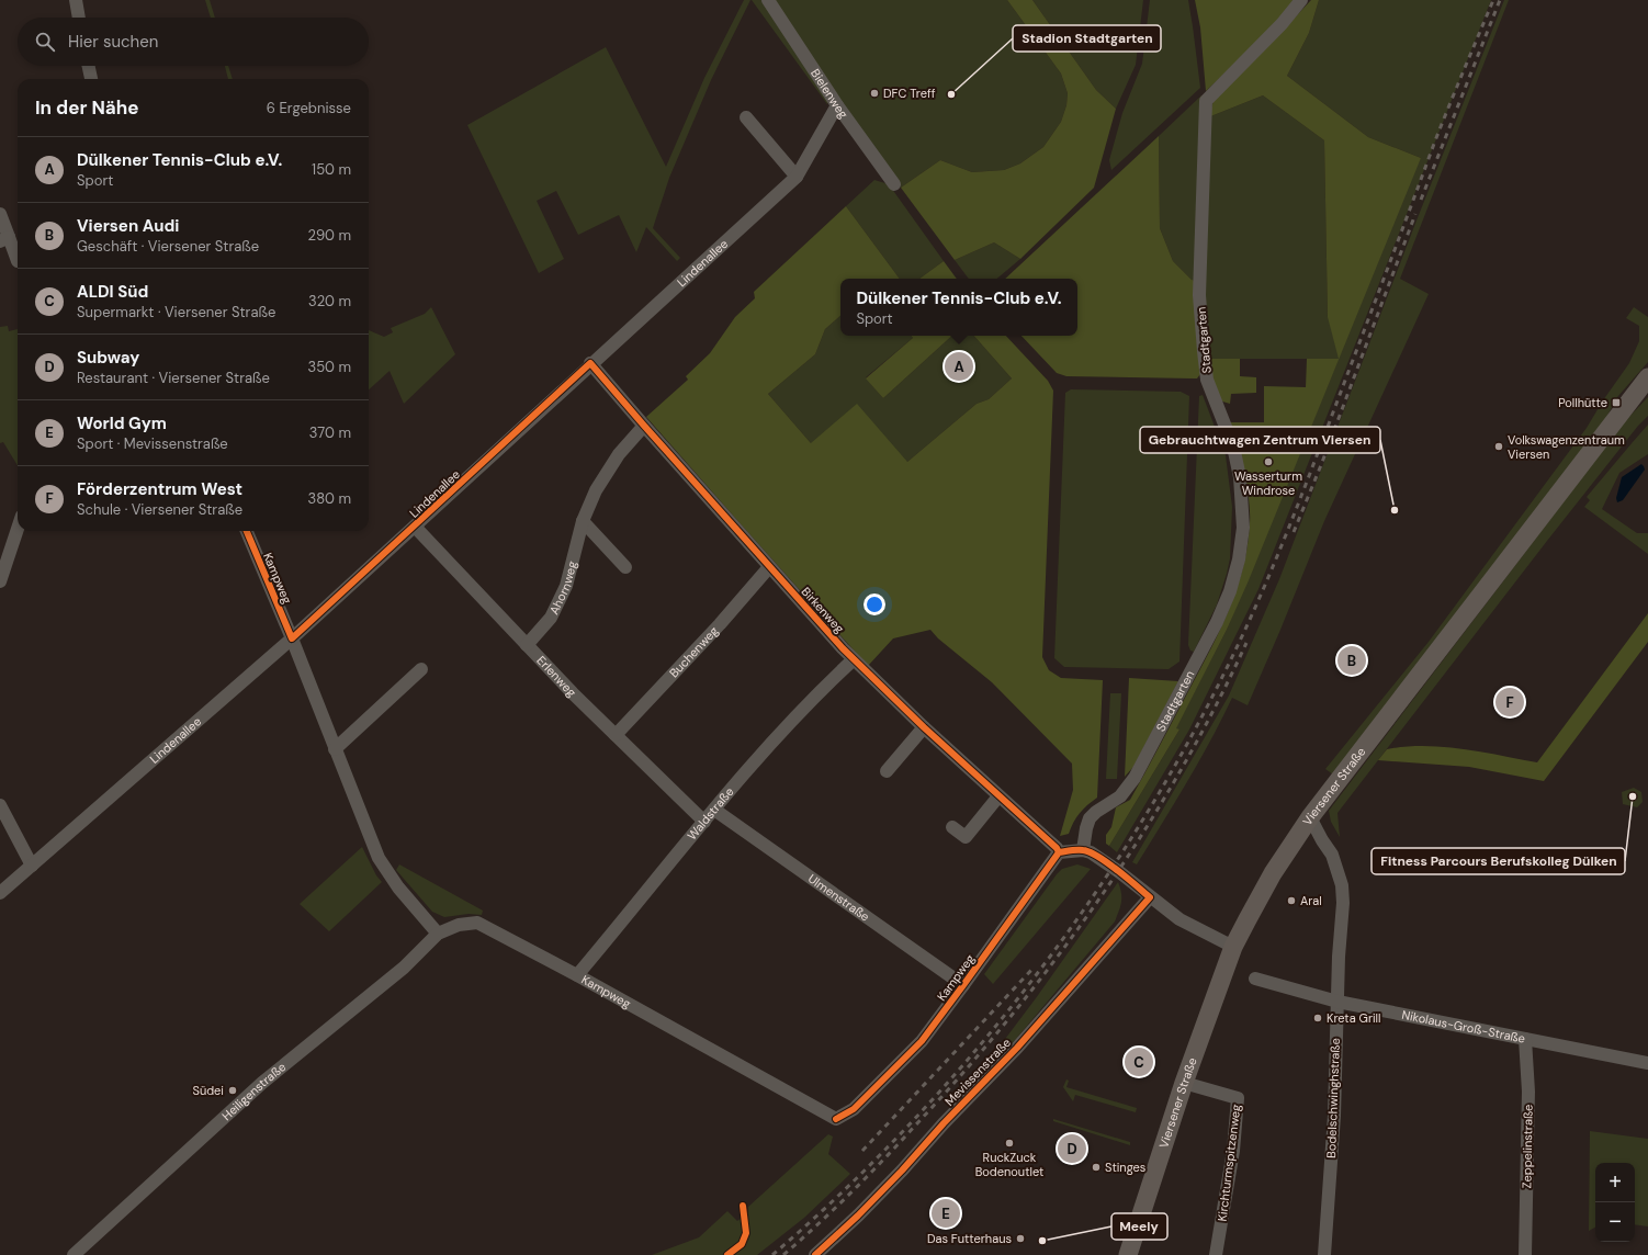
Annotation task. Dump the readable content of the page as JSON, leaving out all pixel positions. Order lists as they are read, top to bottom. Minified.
{"streets":{"main road":["Viersener Straße"],"street":["Bielenweg","Lindenallee","Stadtgarten","Kampweg","Ahornweg","Birkenweg","Buchenweg","Erlenweg","Waldstraße","Ulmenstraße","Nikolaus-Groß-Straße","Mevissenstraße","Heiligenstraße","Bodelschwinghstraße","Zeppelinstraße","Kirchturmspitzenweg"]},"crossings":[["Bielenweg","Lindenallee"],["Lindenallee","Kampweg"],["Lindenallee","Birkenweg"],["Lindenallee","Erlenweg"],["Kampweg","Birkenweg"],["Kampweg","Waldstraße"],["Kampweg","Ulmenstraße"],["Kampweg","Heiligenstraße"],["Ahornweg","Birkenweg"],["Ahornweg","Erlenweg"],["Birkenweg","Buchenweg"],["Birkenweg","Waldstraße"],["Buchenweg","Erlenweg"],["Erlenweg","Waldstraße"],["Viersener Straße","Bodelschwinghstraße"],["Viersener Straße","Kirchturmspitzenweg"],["Waldstraße","Ulmenstraße"],["Nikolaus-Groß-Straße","Bodelschwinghstraße"],["Nikolaus-Groß-Straße","Zeppelinstraße"]],"places":{"other":["DFC Treff","Stadion Stadtgarten","Volkswagenzentraum Viersen","Wasserturm Windrose","Gebrauchtwagen Zentrum Viersen","Fitness Parcours Berufskolleg Dülken","Aral","Kreta Grill","Südei","RuckZuck Bodenoutlet","Stinges","Das Futterhaus","Meely"],"transit":["Pollhütte"]},"page":{"search":"Hier suchen","heading":["In der Nähe","6 Ergebnisse"],"list":[{"mark":"A","name":"Dülkener Tennis-Club e.V.","note":"Sport","value":"150 m"},{"mark":"B","name":"Viersen Audi","note":"Geschäft · Viersener Straße","value":"290 m"},{"mark":"C","name":"ALDI Süd","note":"Supermarkt · Viersener Straße","value":"320 m"},{"mark":"D","name":"Subway","note":"Restaurant · Viersener Straße","value":"350 m"},{"mark":"E","name":"World Gym","note":"Sport · Mevissenstraße","value":"370 m"},{"mark":"F","name":"Förderzentrum West","note":"Schule · Viersener Straße","value":"380 m"}],"popup":["Dülkener Tennis-Club e.V.","Sport"],"pins":["A","B","F","C","D","E"],"map_buttons":["+","−"]}}
